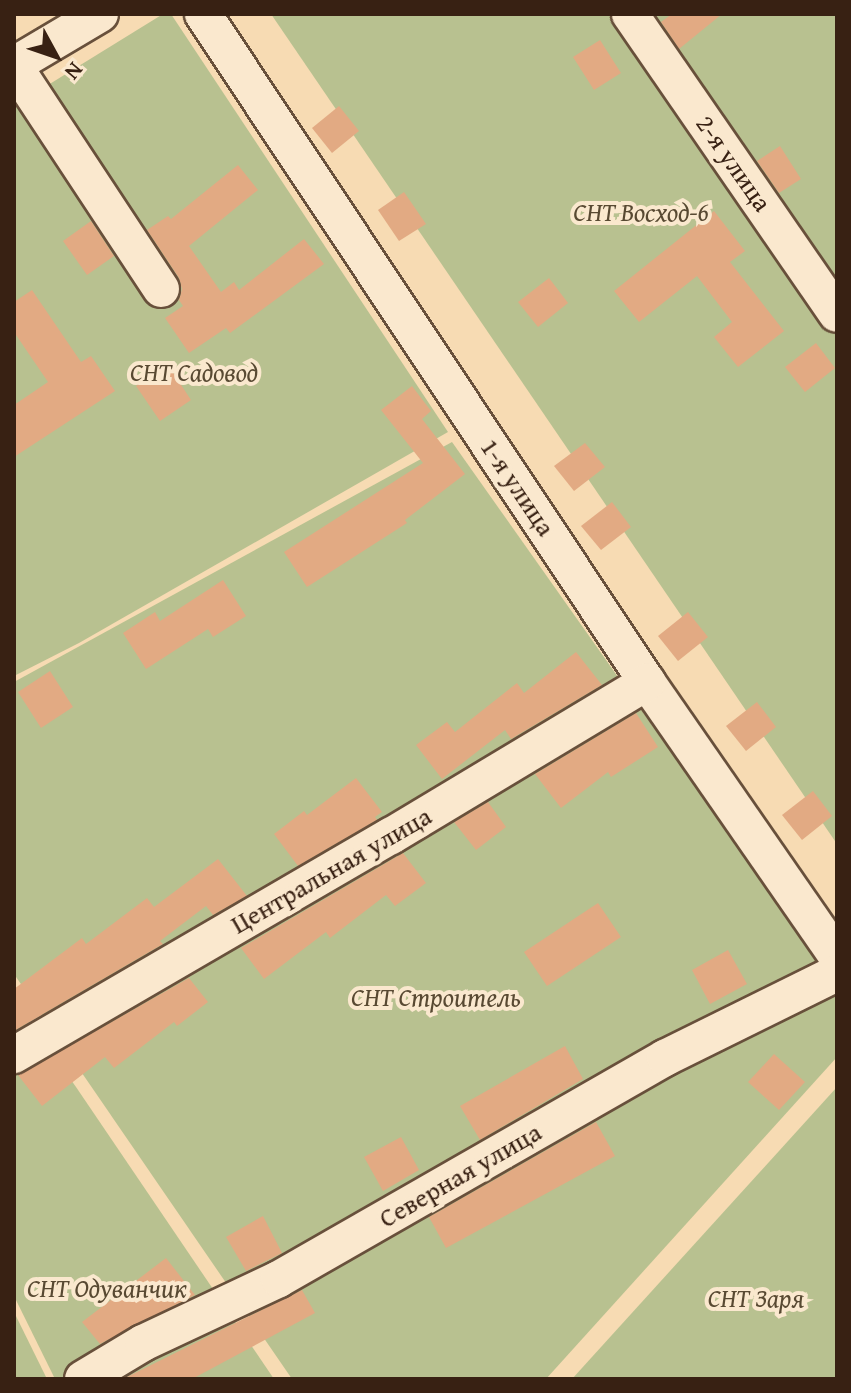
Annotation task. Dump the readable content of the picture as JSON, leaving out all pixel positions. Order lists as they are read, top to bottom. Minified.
{"streets":{"street":["2-я улица","1-я улица","Центральная улица","Северная улица"]},"crossings":[["1-я улица","Центральная улица"]],"parks":["СНТ Восход-6","СНТ Садовод","СНТ Строитель","СНТ Одуванчик","СНТ Заря"],"north":"bottom right"}
